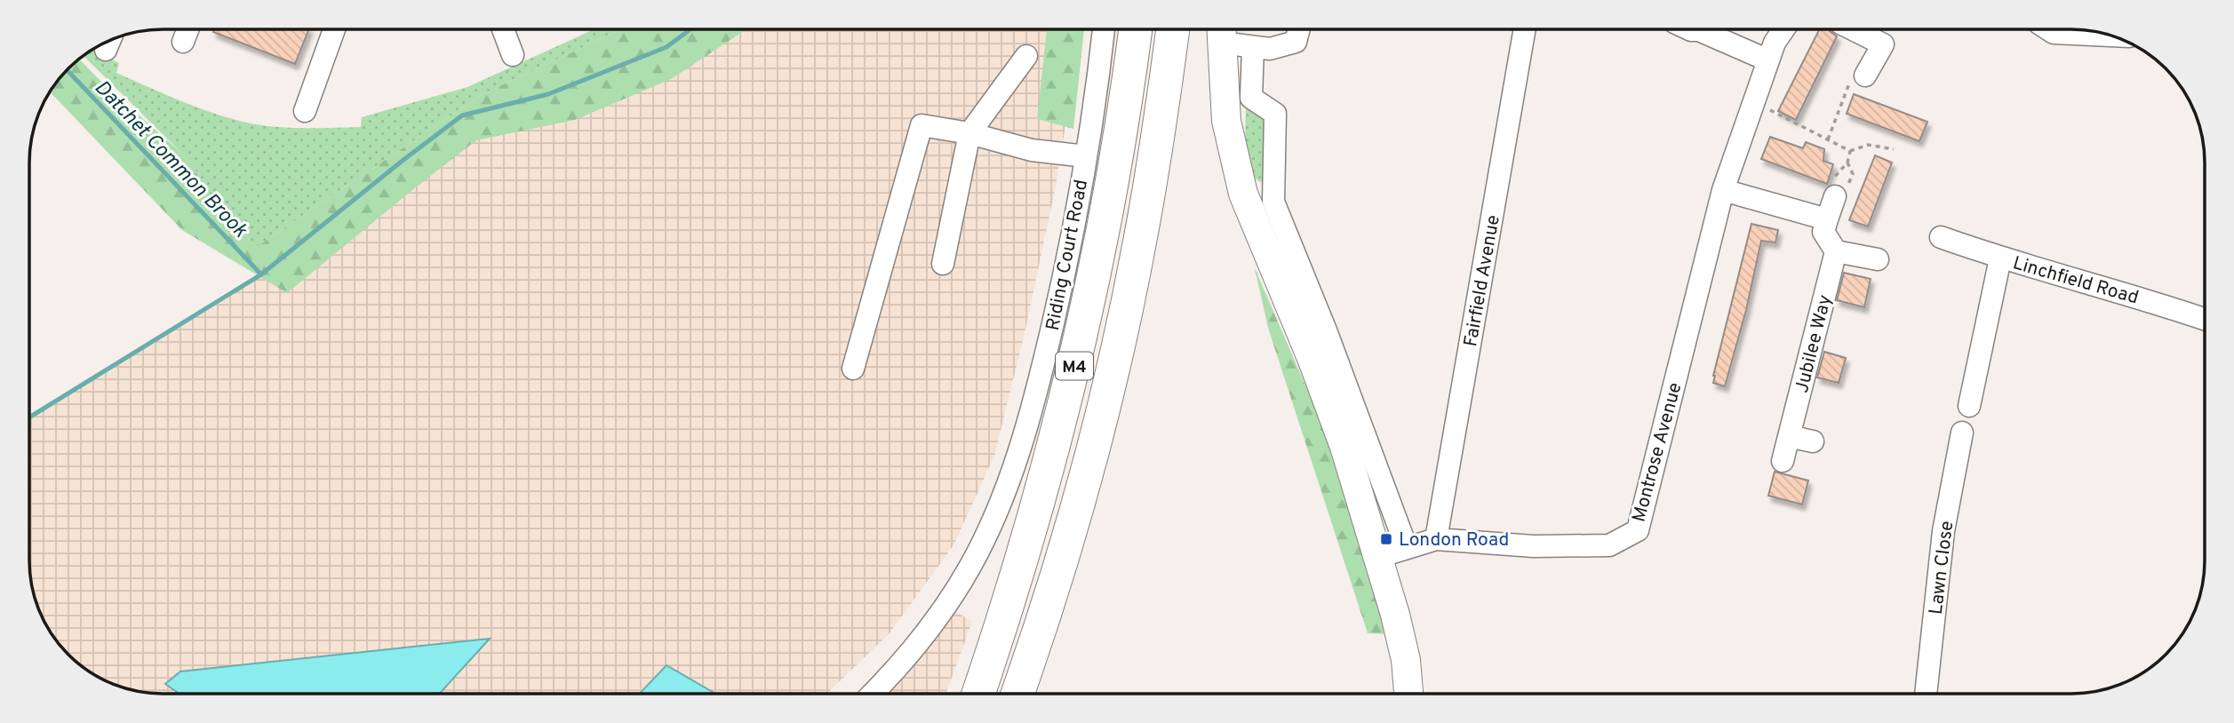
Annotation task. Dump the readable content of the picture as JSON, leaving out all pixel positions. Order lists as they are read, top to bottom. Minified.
{"streets":{"highway":["M4"],"street":["Riding Court Road","Linchfield Road","Fairfield Avenue","Jubilee Way","Montrose Avenue","Lawn Close"]},"crossings":[["Fairfield Avenue","Montrose Avenue"]],"water":["Datchet Common Brook"],"places":{"transit":["London Road"]}}
